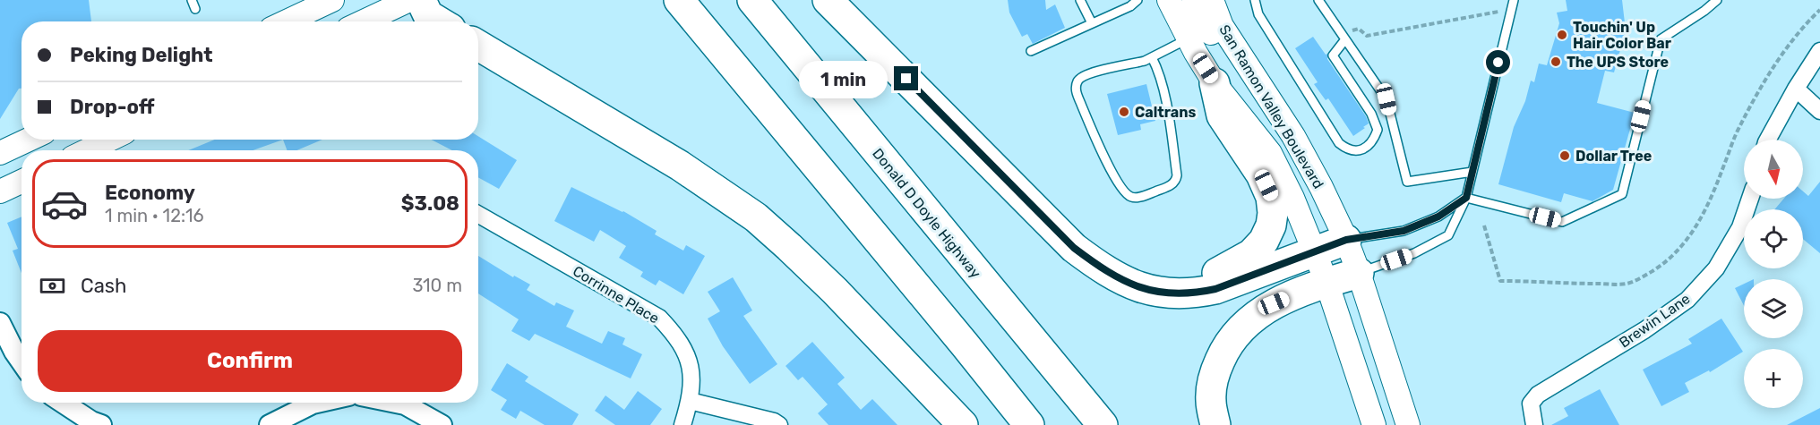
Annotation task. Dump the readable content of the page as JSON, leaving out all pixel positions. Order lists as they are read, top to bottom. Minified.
{"streets":{"highway":["Donald D Doyle Highway"],"main road":["San Ramon Valley Boulevard"],"street":["Corrinne Place","Brewin Lane"]},"places":["Touchin' Up Hair Color Bar","The UPS Store","Caltrans","Dollar Tree"],"north":"bottom","page":{"banner":["Peking Delight","Drop-off"],"bubble":"1 min","map_buttons":"+","list":[{"name":"Economy","note":"1 min · 12:16","value":"$3.08"}],"pay":["Cash","310 m"],"buttons":"Confirm"}}
